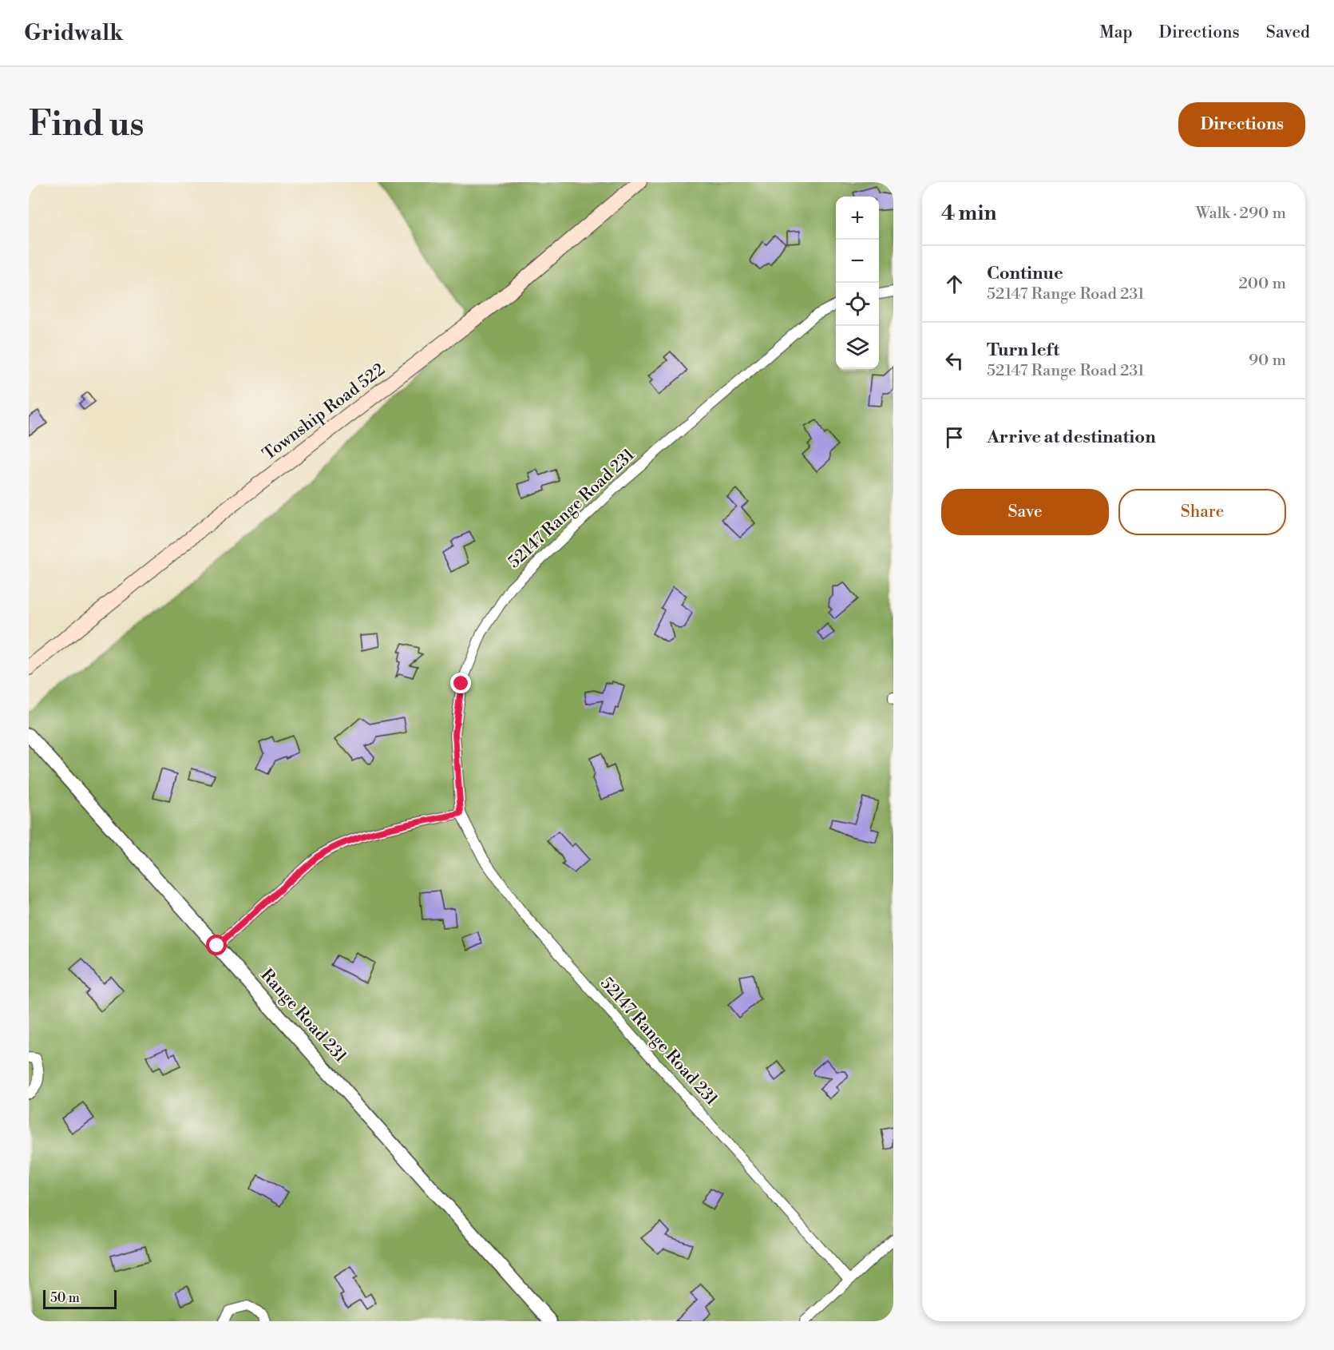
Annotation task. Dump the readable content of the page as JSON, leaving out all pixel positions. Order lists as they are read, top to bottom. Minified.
{"streets":{"main road":["Township Road 522"],"street":["52147 Range Road 231","Range Road 231"]},"scale_bar":"50 m","page":{"header":"Gridwalk","nav":["Map","Directions","Saved"],"buttons":["Directions",["Save","Share"]],"title":"Find us","heading":["4 min","Walk · 290 m"],"map_buttons":["+","−"],"list":[["Continue","52147 Range Road 231","200 m"],["Turn left","52147 Range Road 231","90 m"],"Arrive at destination"],"scale":"50 m"}}
